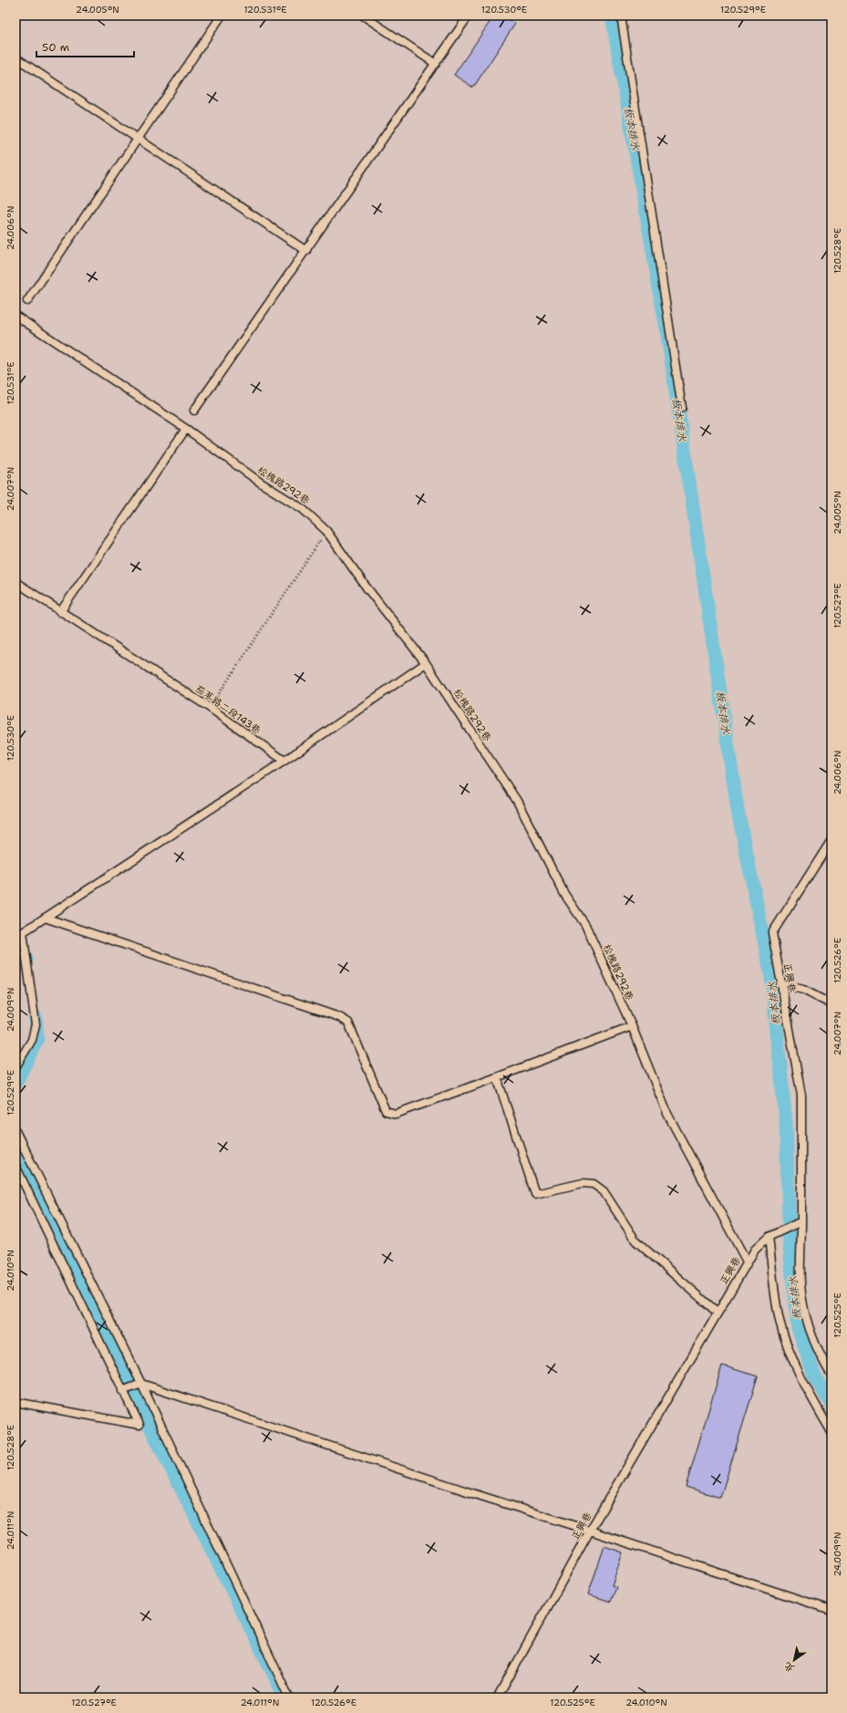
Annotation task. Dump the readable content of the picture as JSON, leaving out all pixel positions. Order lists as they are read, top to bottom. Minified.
{"streets":{"lane":["松槐路292巷","茄苳路二段143巷","正興巷"]},"crossings":[["松槐路292巷","正興巷"]],"water":["板本排水"],"scale_bar":"50 m","north":"bottom left","coordinates":["24.005°N","120.531°E","120.530°E","120.529°E","24.006°N","120.528°E","24.007°N","120.527°E","120.526°E","24.009°N","24.010°N","120.525°E","24.011°N"]}
